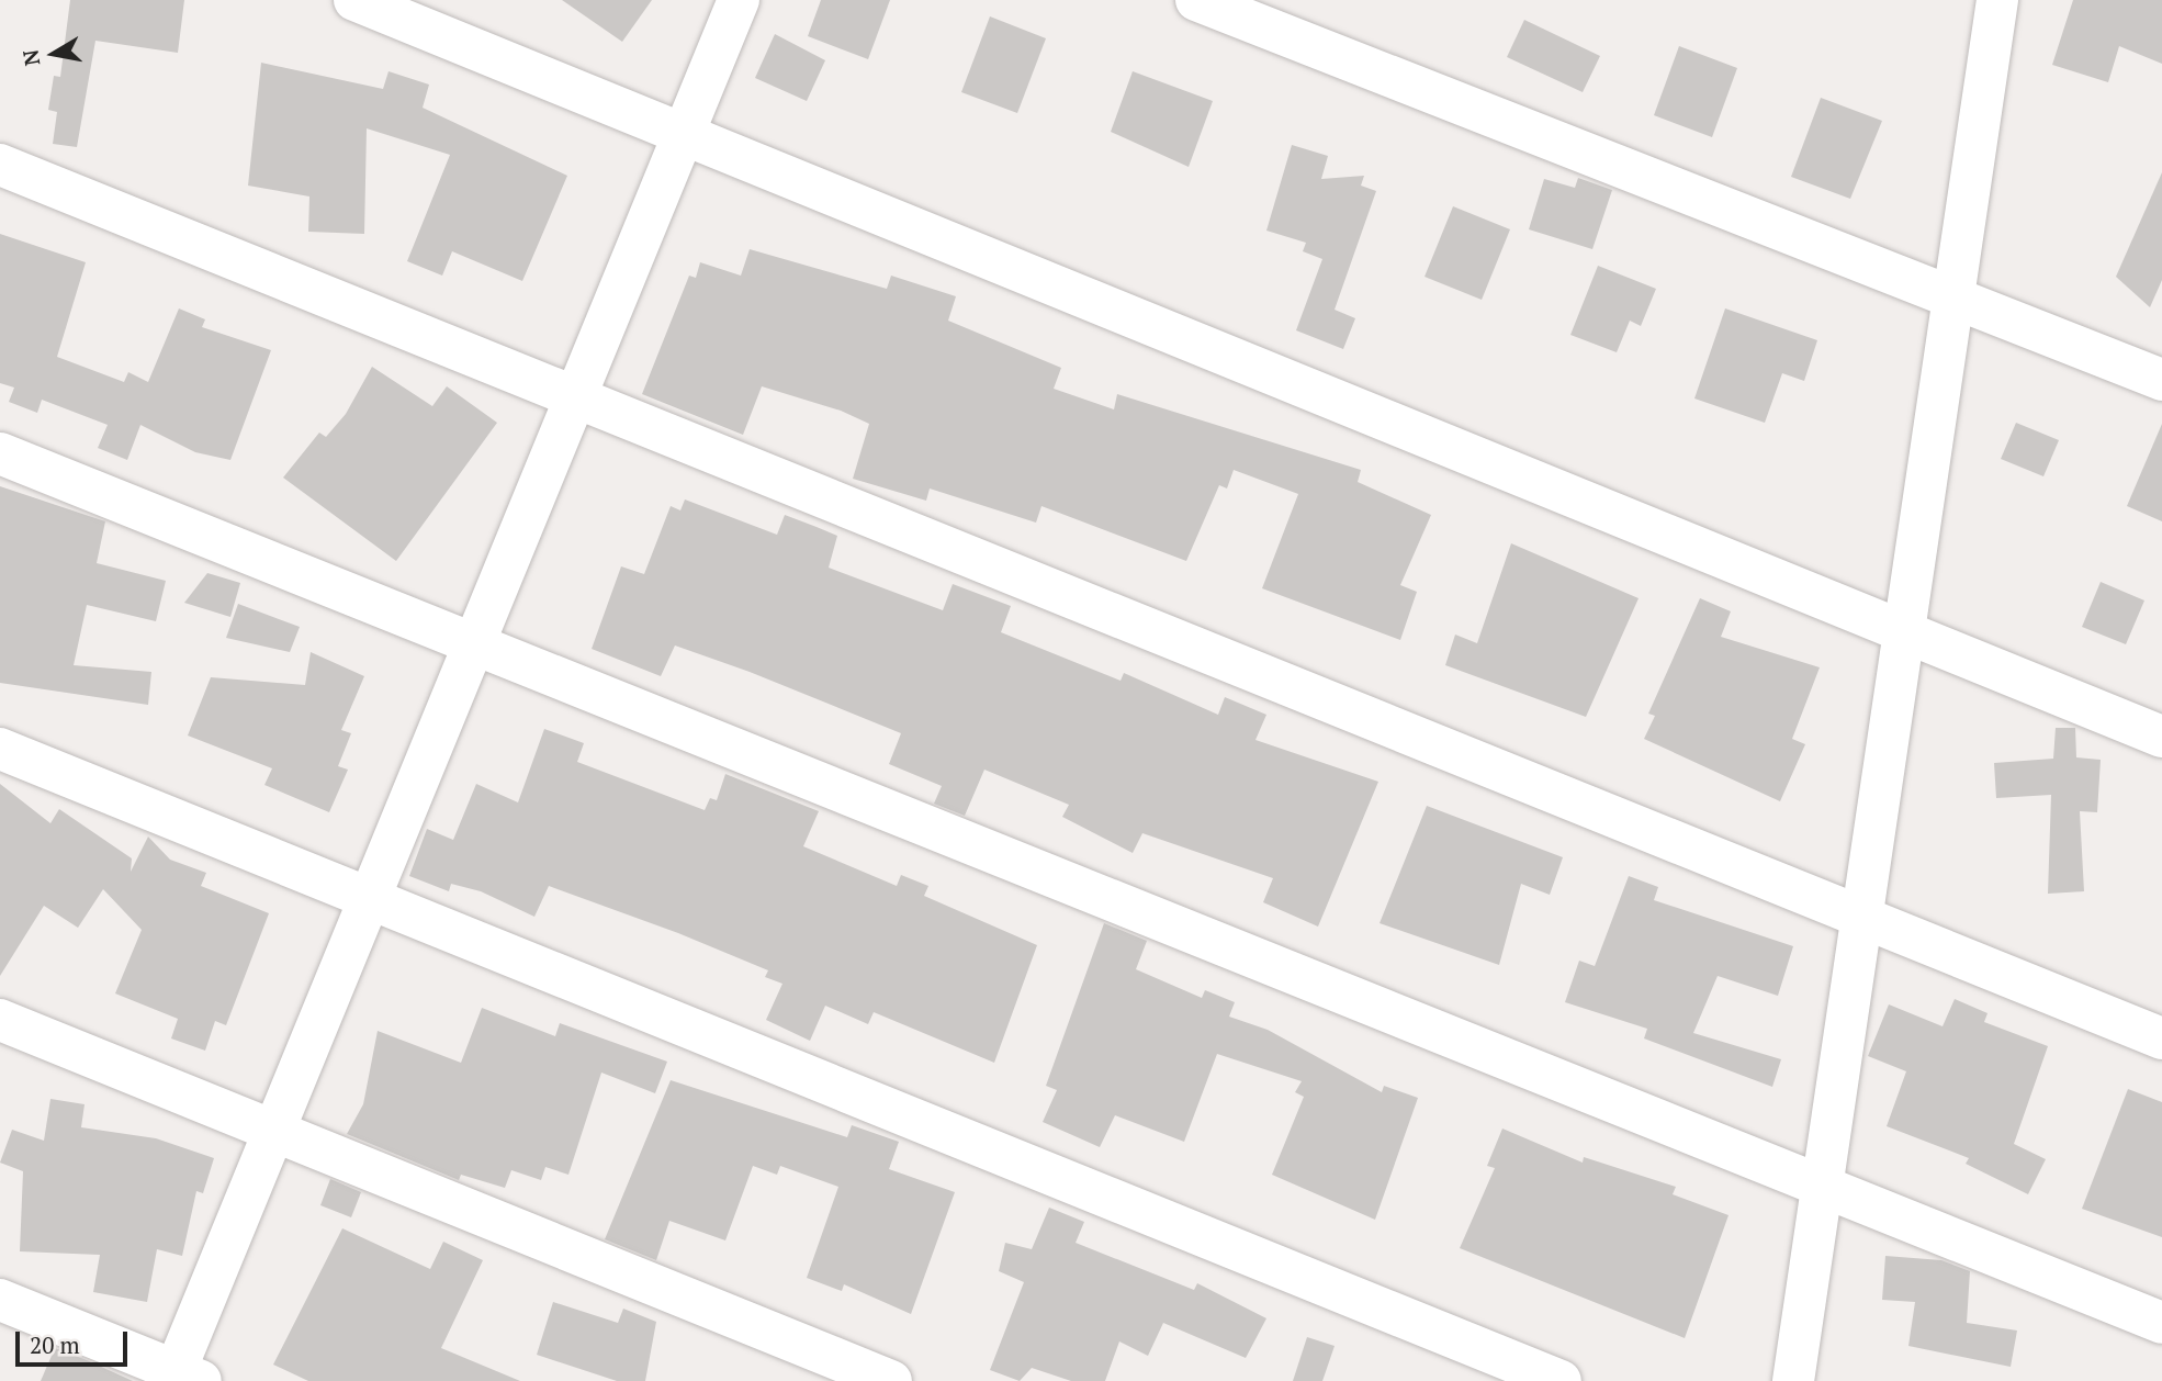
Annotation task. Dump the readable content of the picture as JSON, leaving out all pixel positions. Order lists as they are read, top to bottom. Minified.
{"scale_bar":"20 m","north":"left"}
